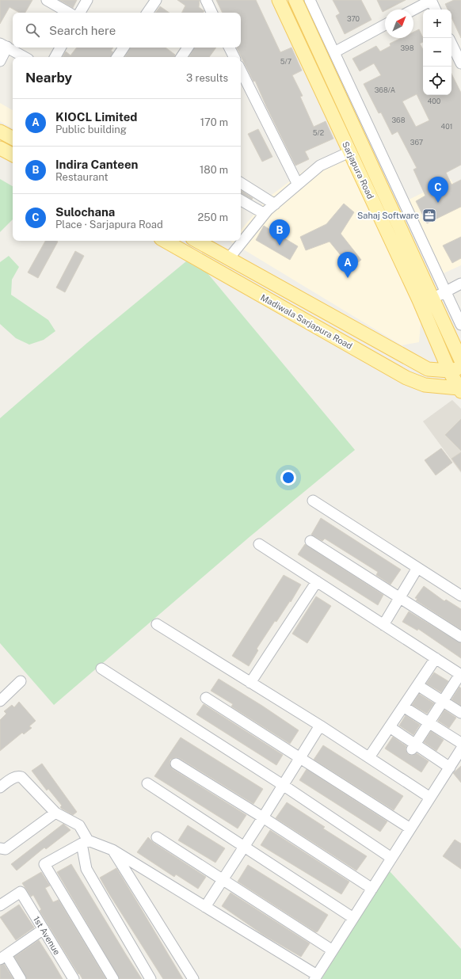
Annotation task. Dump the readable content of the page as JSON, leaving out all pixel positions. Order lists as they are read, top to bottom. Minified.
{"streets":{"main road":["Sarjapura Road","Madiwala Sarjapura Road"],"street":["1st Avenue"]},"crossings":[["Sarjapura Road","Madiwala Sarjapura Road"]],"places":{"office":["Sahaj Software"]},"house_numbers":["370","398","5/7","368/A","400","368","401","5/2","367"],"north":"top right","page":{"map_buttons":["+","−"],"search":"Search here","heading":["Nearby","3 results"],"list":[{"mark":"A","name":"KIOCL Limited","note":"Public building","value":"170 m"},{"mark":"B","name":"Indira Canteen","note":"Restaurant","value":"180 m"},{"mark":"C","name":"Sulochana","note":"Place · Sarjapura Road","value":"250 m"}],"pins":["C","B","A"]}}
